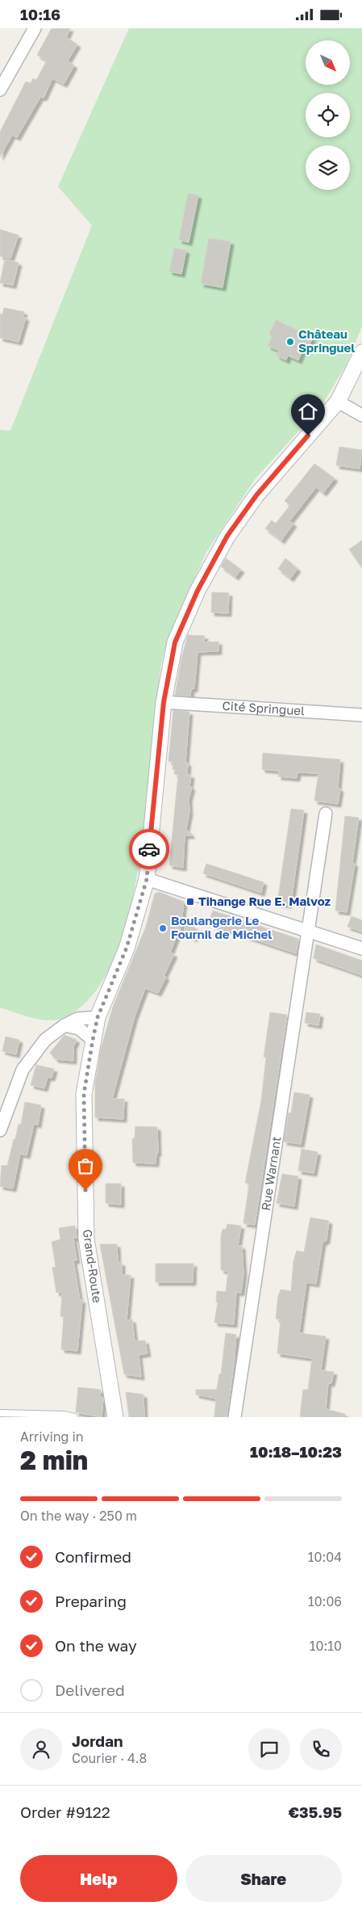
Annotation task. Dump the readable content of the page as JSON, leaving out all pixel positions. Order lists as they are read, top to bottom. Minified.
{"streets":{"street":["Cité Springuel","Rue Warnant","Grand-Route"]},"crossings":[["Cité Springuel","Grand-Route"]],"places":{"other":["Château Springuel","Boulangerie Le Fournil de Michel"],"transit":["Tihange Rue E. Malvoz"]},"north":"bottom right","page":{"status":"10:16","heading":["2 min","Arriving in","10:18–10:23"],"panel":["Jordan","Courier · 4.8","Order #9122","€35.95"],"bar":"On the way · 250 m","list":[["Confirmed","10:04"],["Preparing","10:06"],["On the way","10:10"],"Delivered"],"buttons":["Help","Share"]}}
